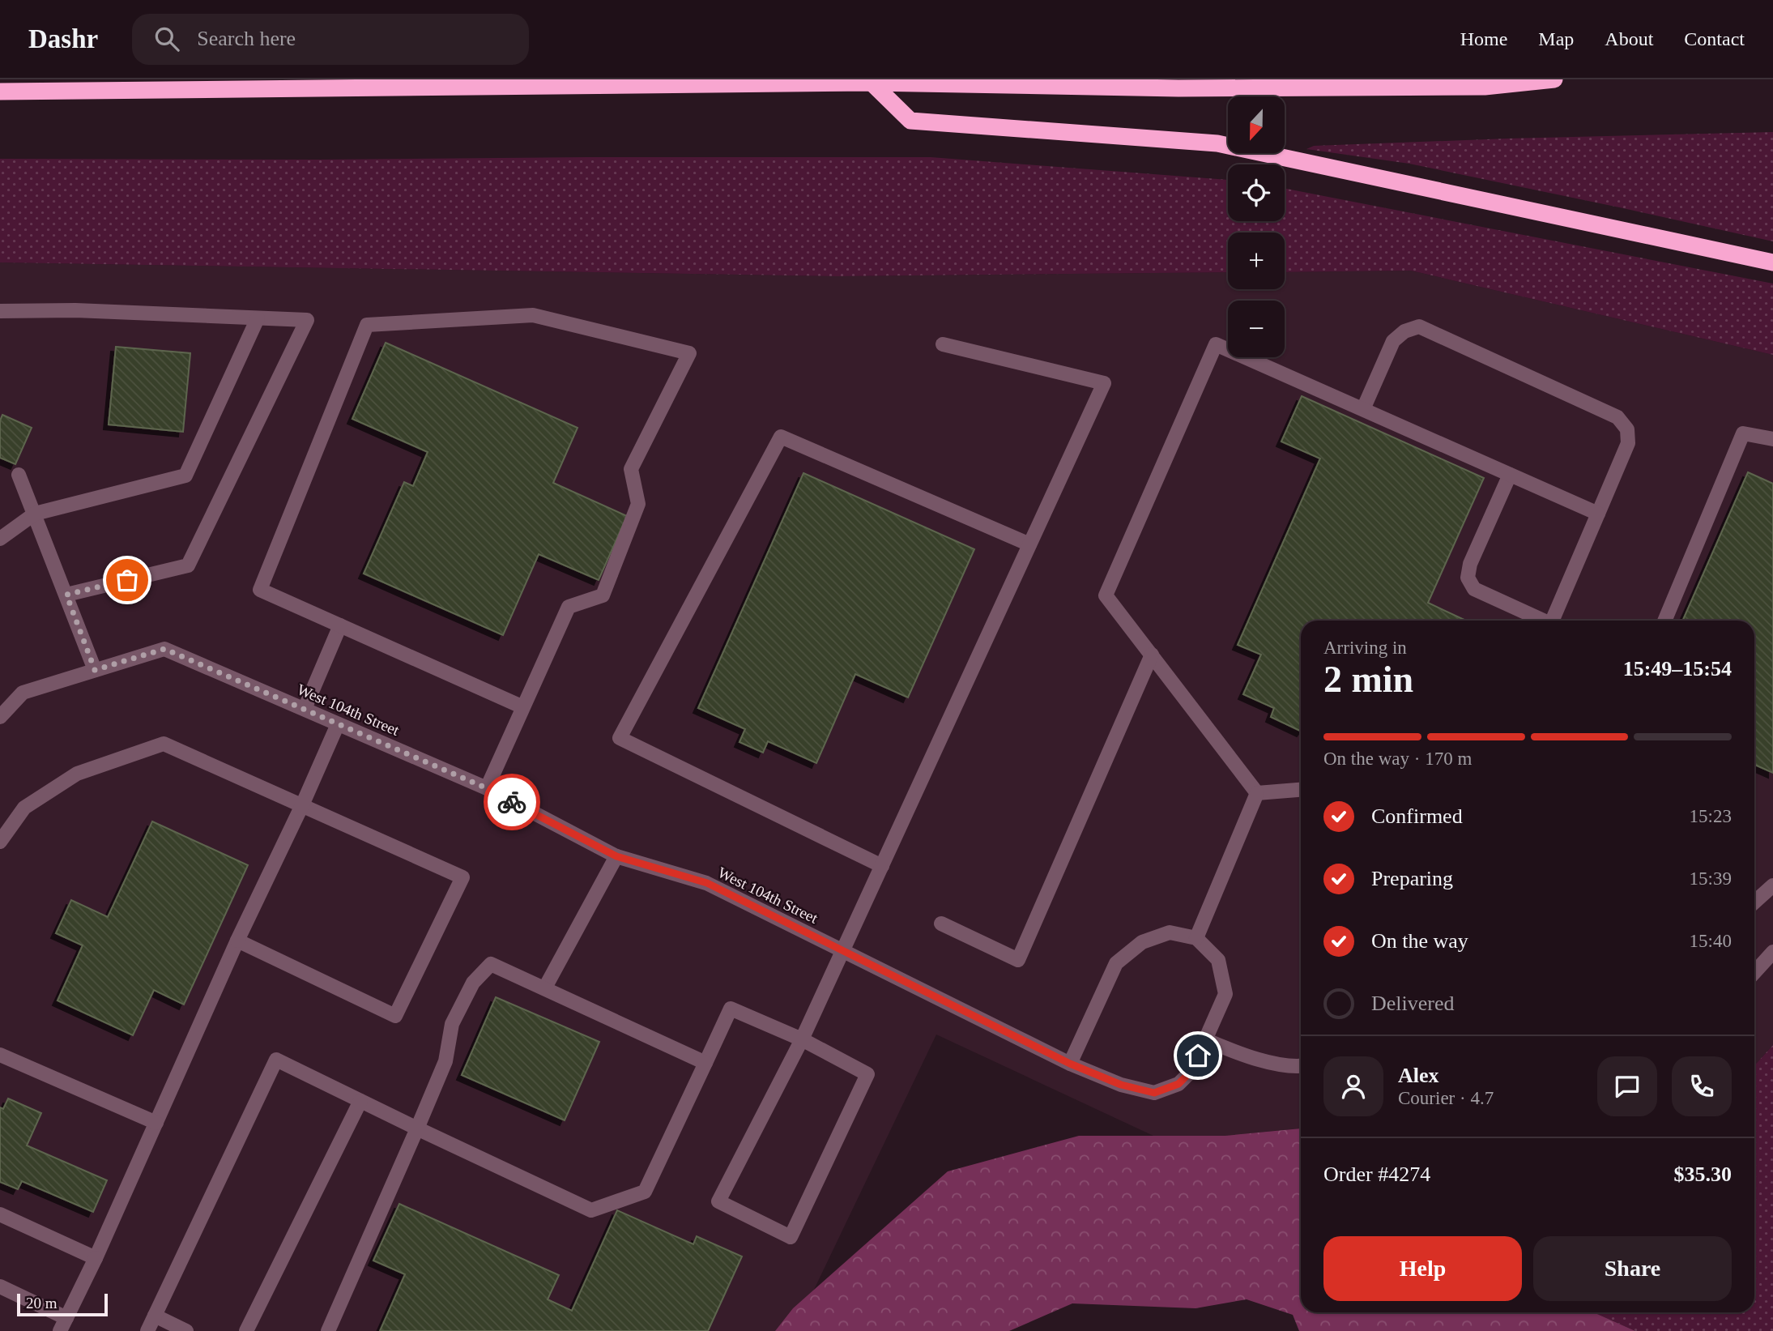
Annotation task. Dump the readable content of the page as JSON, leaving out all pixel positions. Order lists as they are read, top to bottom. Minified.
{"streets":{"street":["West 104th Street"]},"scale_bar":"20 m","north":"bottom","page":{"header":"Dashr","search":"Search here","nav":["Home","Map","About","Contact"],"map_buttons":["+","−"],"heading":["2 min","Arriving in","15:49–15:54"],"panel":["Alex","Courier · 4.7","Order #4274","$35.30"],"bar":"On the way · 170 m","list":[["Confirmed","15:23"],["Preparing","15:39"],["On the way","15:40"],"Delivered"],"buttons":["Help","Share"],"scale":"20 m"}}
